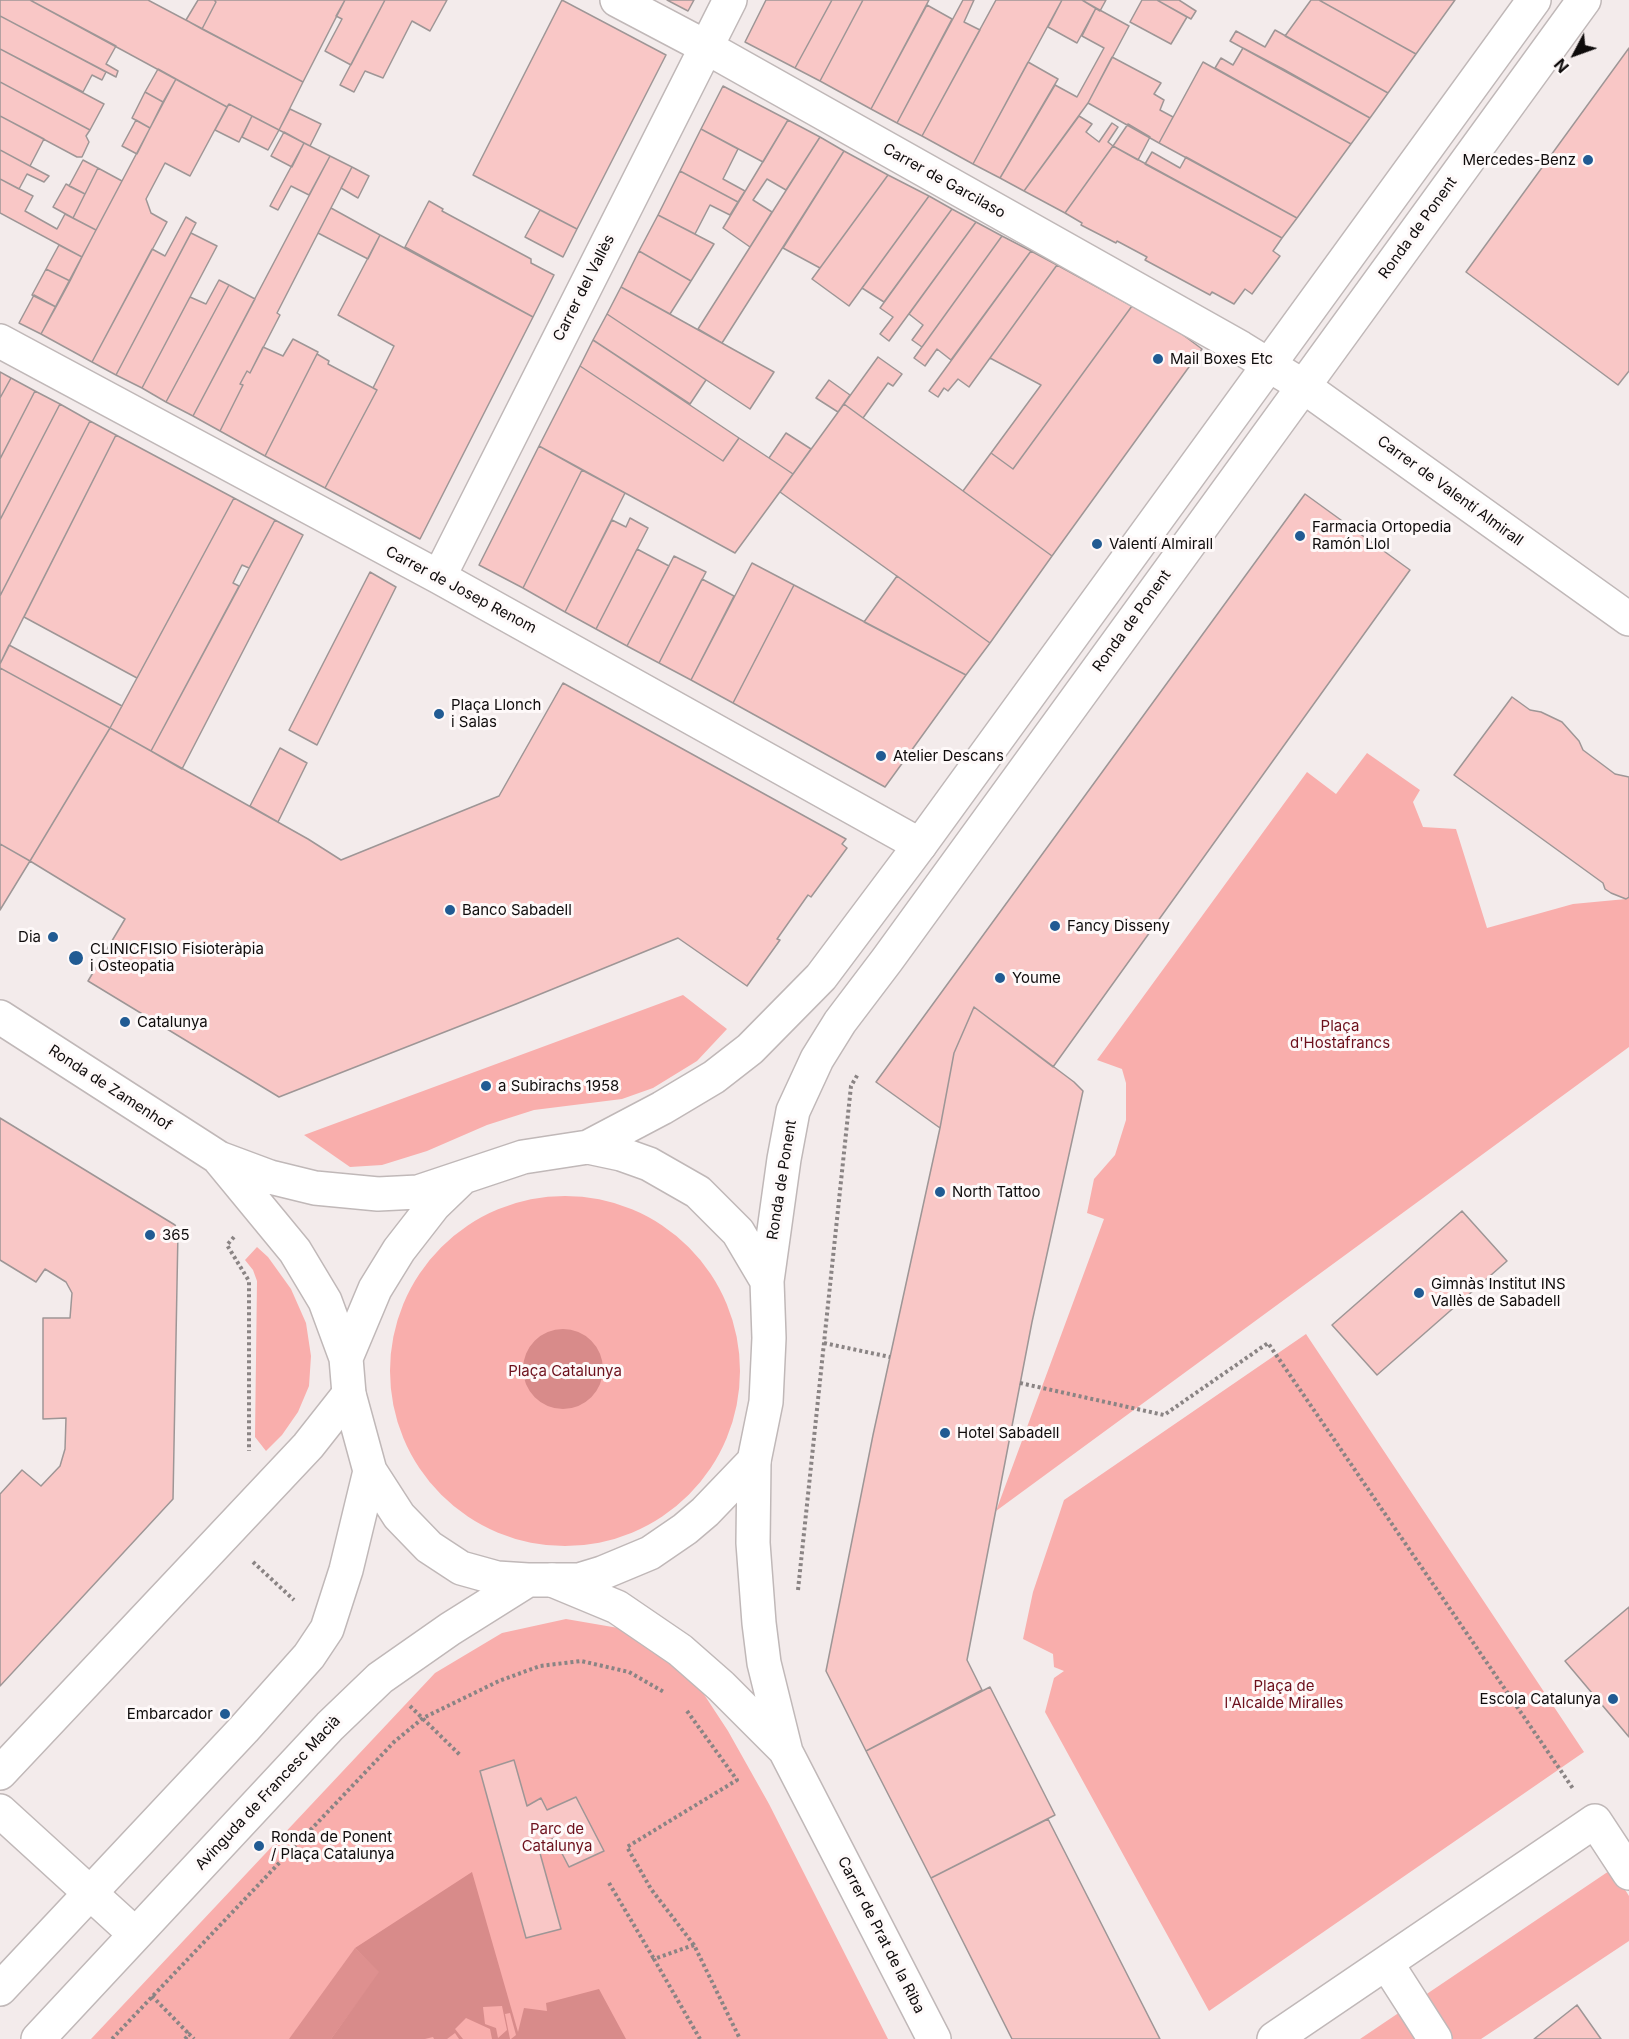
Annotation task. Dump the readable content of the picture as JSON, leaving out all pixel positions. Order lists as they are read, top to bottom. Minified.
{"streets":{"main road":["Carrer de Garcilaso","Ronda de Ponent","Carrer del Vallès","Carrer de Valentí Almirall","Carrer de Josep Renom","Ronda de Zamenhof","Avinguda de Francesc Macià","Carrer de Prat de la Riba"]},"crossings":[["Carrer de Garcilaso","Carrer del Vallès"],["Carrer de Garcilaso","Carrer de Valentí Almirall"],["Ronda de Ponent","Carrer de Valentí Almirall"],["Carrer del Vallès","Carrer de Josep Renom"]],"parks":["Plaça d'Hostafrancs","Plaça Catalunya","Plaça de l'Alcalde Miralles","Parc de Catalunya"],"places":["Mercedes-Benz","Mail Boxes Etc","Farmacia Ortopedia Ramón Llol","Valentí Almirall","Plaça Llonch i Salas","Atelier Descans","Banco Sabadell","Fancy Disseny","Dia","CLINICFISIO Fisioteràpia i Osteopatia","Youme","Catalunya","a Subirachs 1958","North Tattoo","365","Gimnàs Institut INS Vallès de Sabadell","Hotel Sabadell","Escola Catalunya","Embarcador","Ronda de Ponent / Plaça Catalunya"],"north":"bottom left"}
